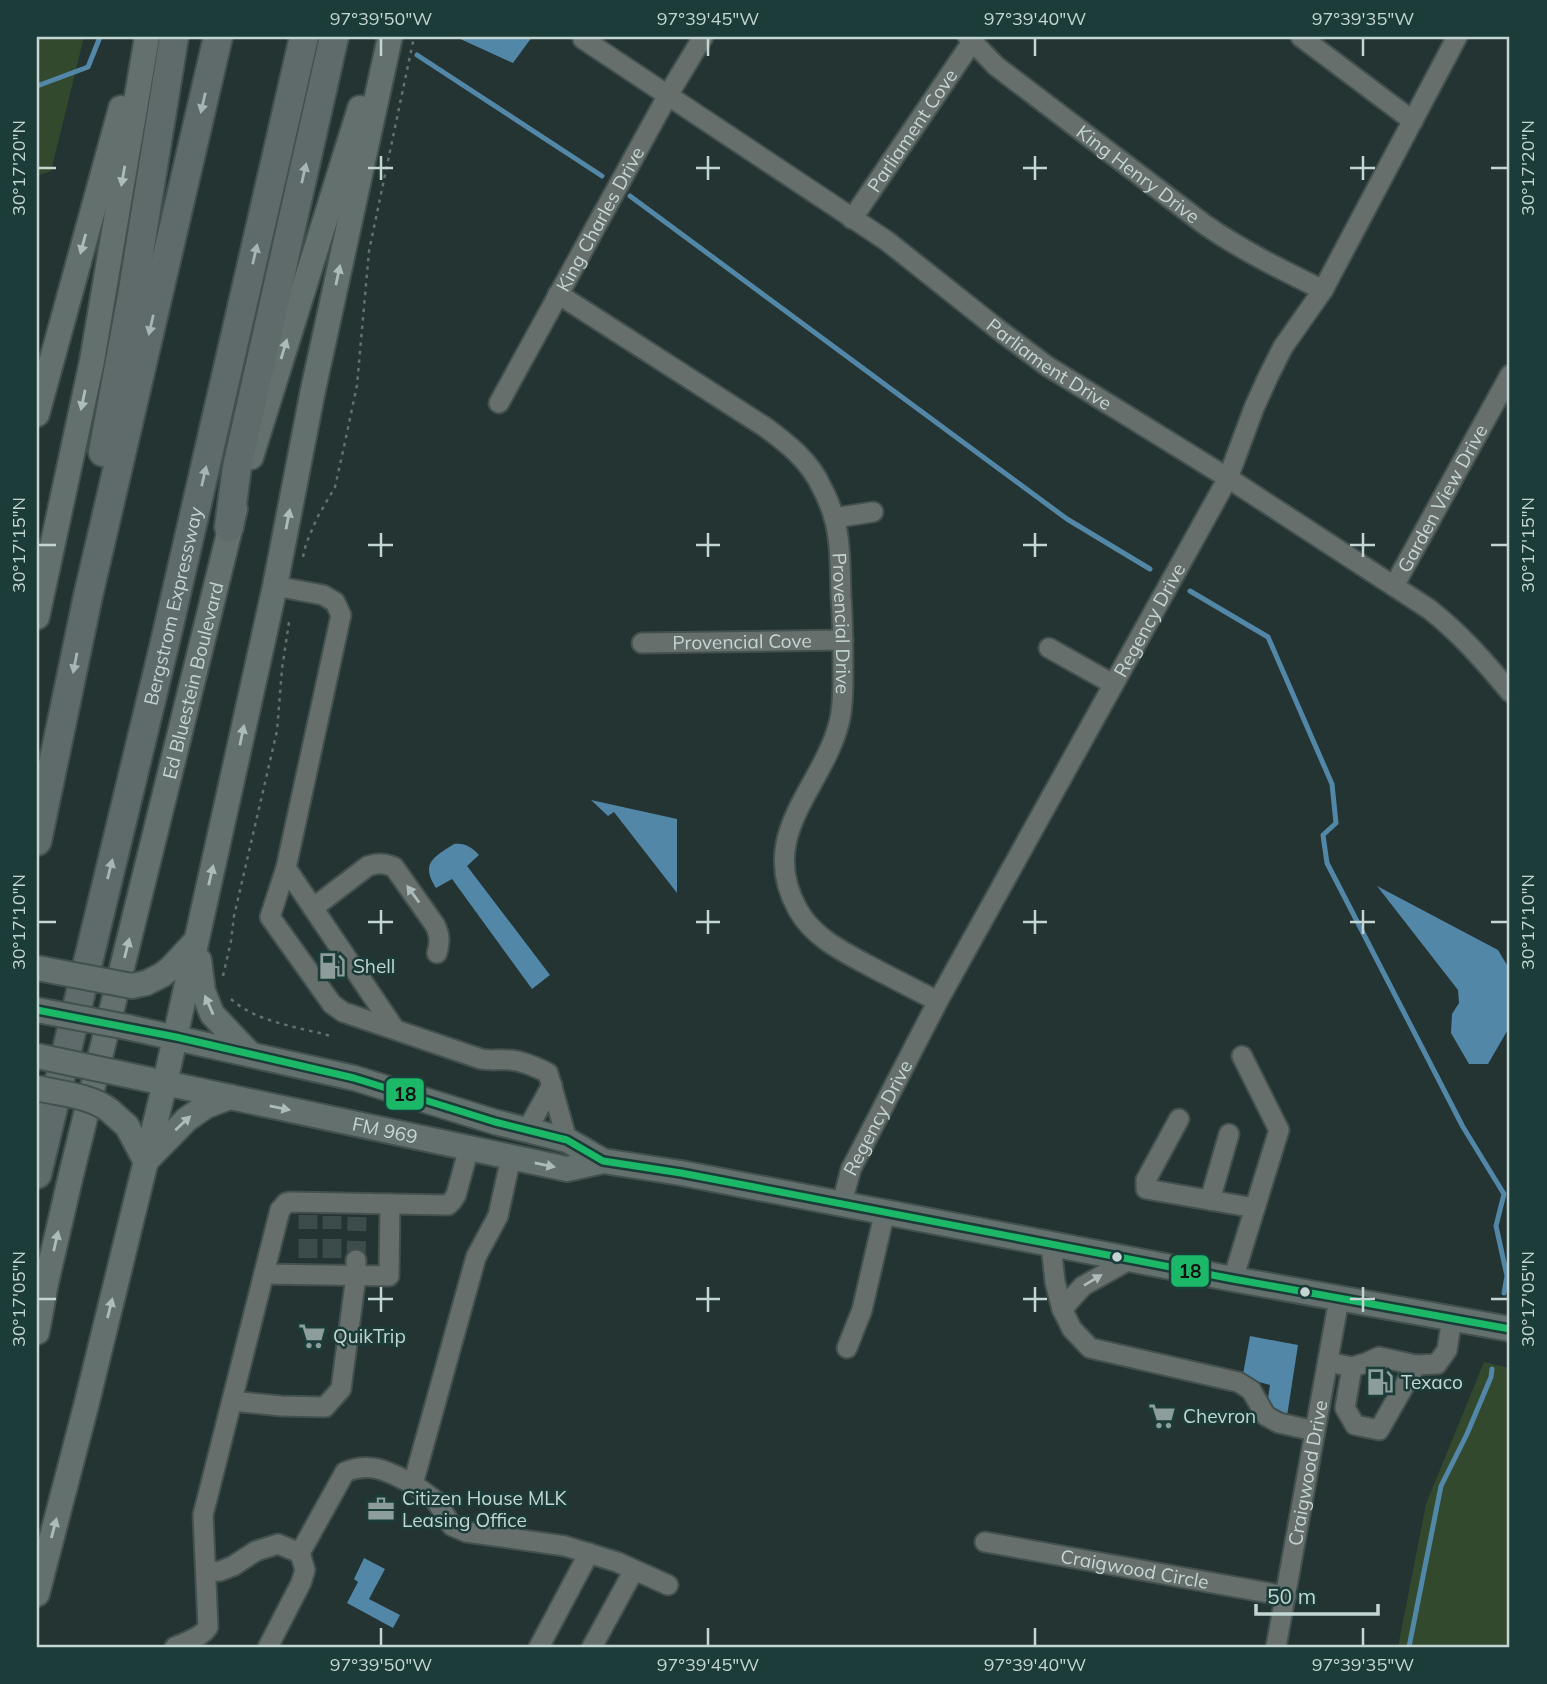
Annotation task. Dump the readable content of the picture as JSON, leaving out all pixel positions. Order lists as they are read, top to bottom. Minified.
{"streets":{"highway":["Bergstrom Expressway"],"main road":["Ed Bluestein Boulevard","FM 969"],"street":["Parliament Cove","King Henry Drive","King Charles Drive","Parliament Drive","Garden View Drive","Regency Drive","Provencial Drive","Provencial Cove","Craigwood Drive","Craigwood Circle"]},"crossings":[["Parliament Cove","King Henry Drive"],["Parliament Cove","Parliament Drive"],["King Henry Drive","Regency Drive"],["King Charles Drive","Parliament Drive"],["King Charles Drive","Provencial Drive"],["Parliament Drive","Garden View Drive"],["Parliament Drive","Regency Drive"],["Regency Drive","Provencial Drive"],["Regency Drive","FM 969"],["Provencial Drive","Provencial Cove"],["FM 969","Craigwood Drive"],["Craigwood Drive","Craigwood Circle"]],"places":{"fuel station":["Shell","Texaco"],"supermarket":["QuikTrip","Chevron"],"office":["Citizen House MLK Leasing Office"]},"lines":["transit line 18"],"scale_bar":"50 m","coordinates":["97°39'50\"W","97°39'45\"W","97°39'40\"W","97°39'35\"W","30°17'20\"N","30°17'15\"N","30°17'10\"N","30°17'05\"N"]}
